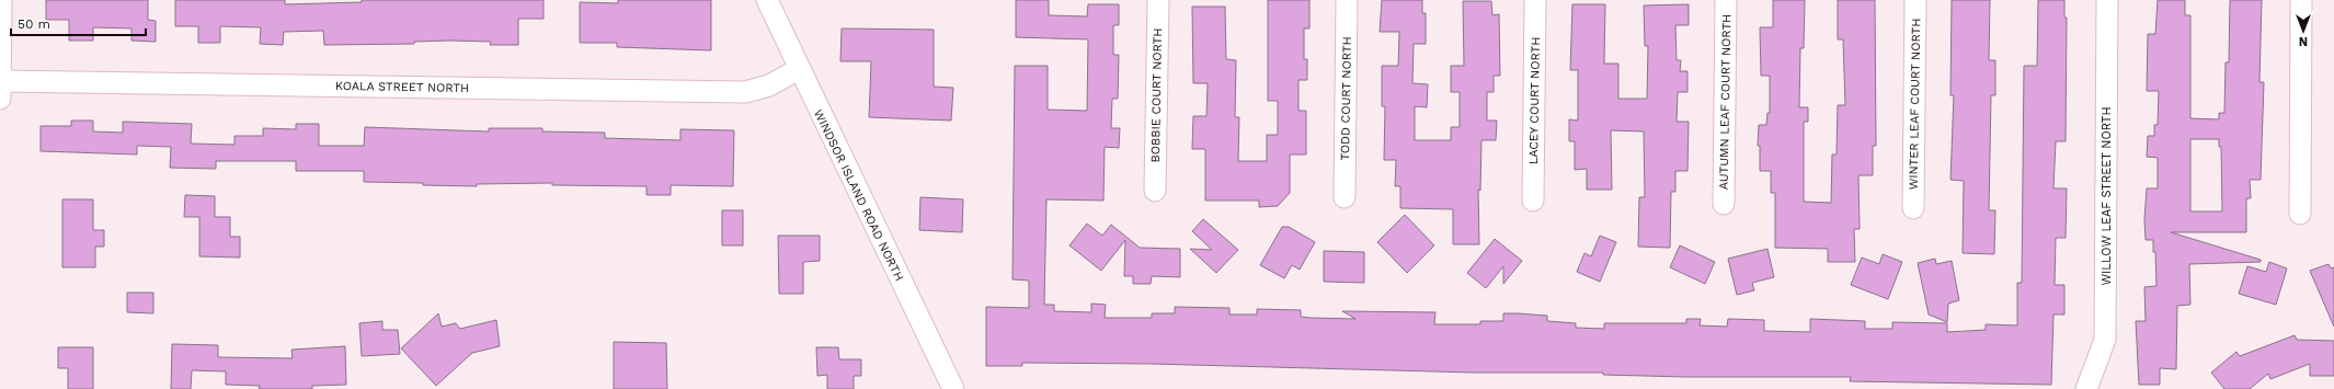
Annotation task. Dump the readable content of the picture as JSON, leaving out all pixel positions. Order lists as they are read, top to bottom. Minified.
{"streets":{"street":["KOALA STREET NORTH","BOBBIE COURT NORTH","TODD COURT NORTH","LACEY COURT NORTH","AUTUMN LEAF COURT NORTH","WINTER LEAF COURT NORTH","WINDSOR ISLAND ROAD NORTH","WILLOW LEAF STREET NORTH"]},"crossings":[["KOALA STREET NORTH","WINDSOR ISLAND ROAD NORTH"]],"scale_bar":"50 m","north":"bottom"}
